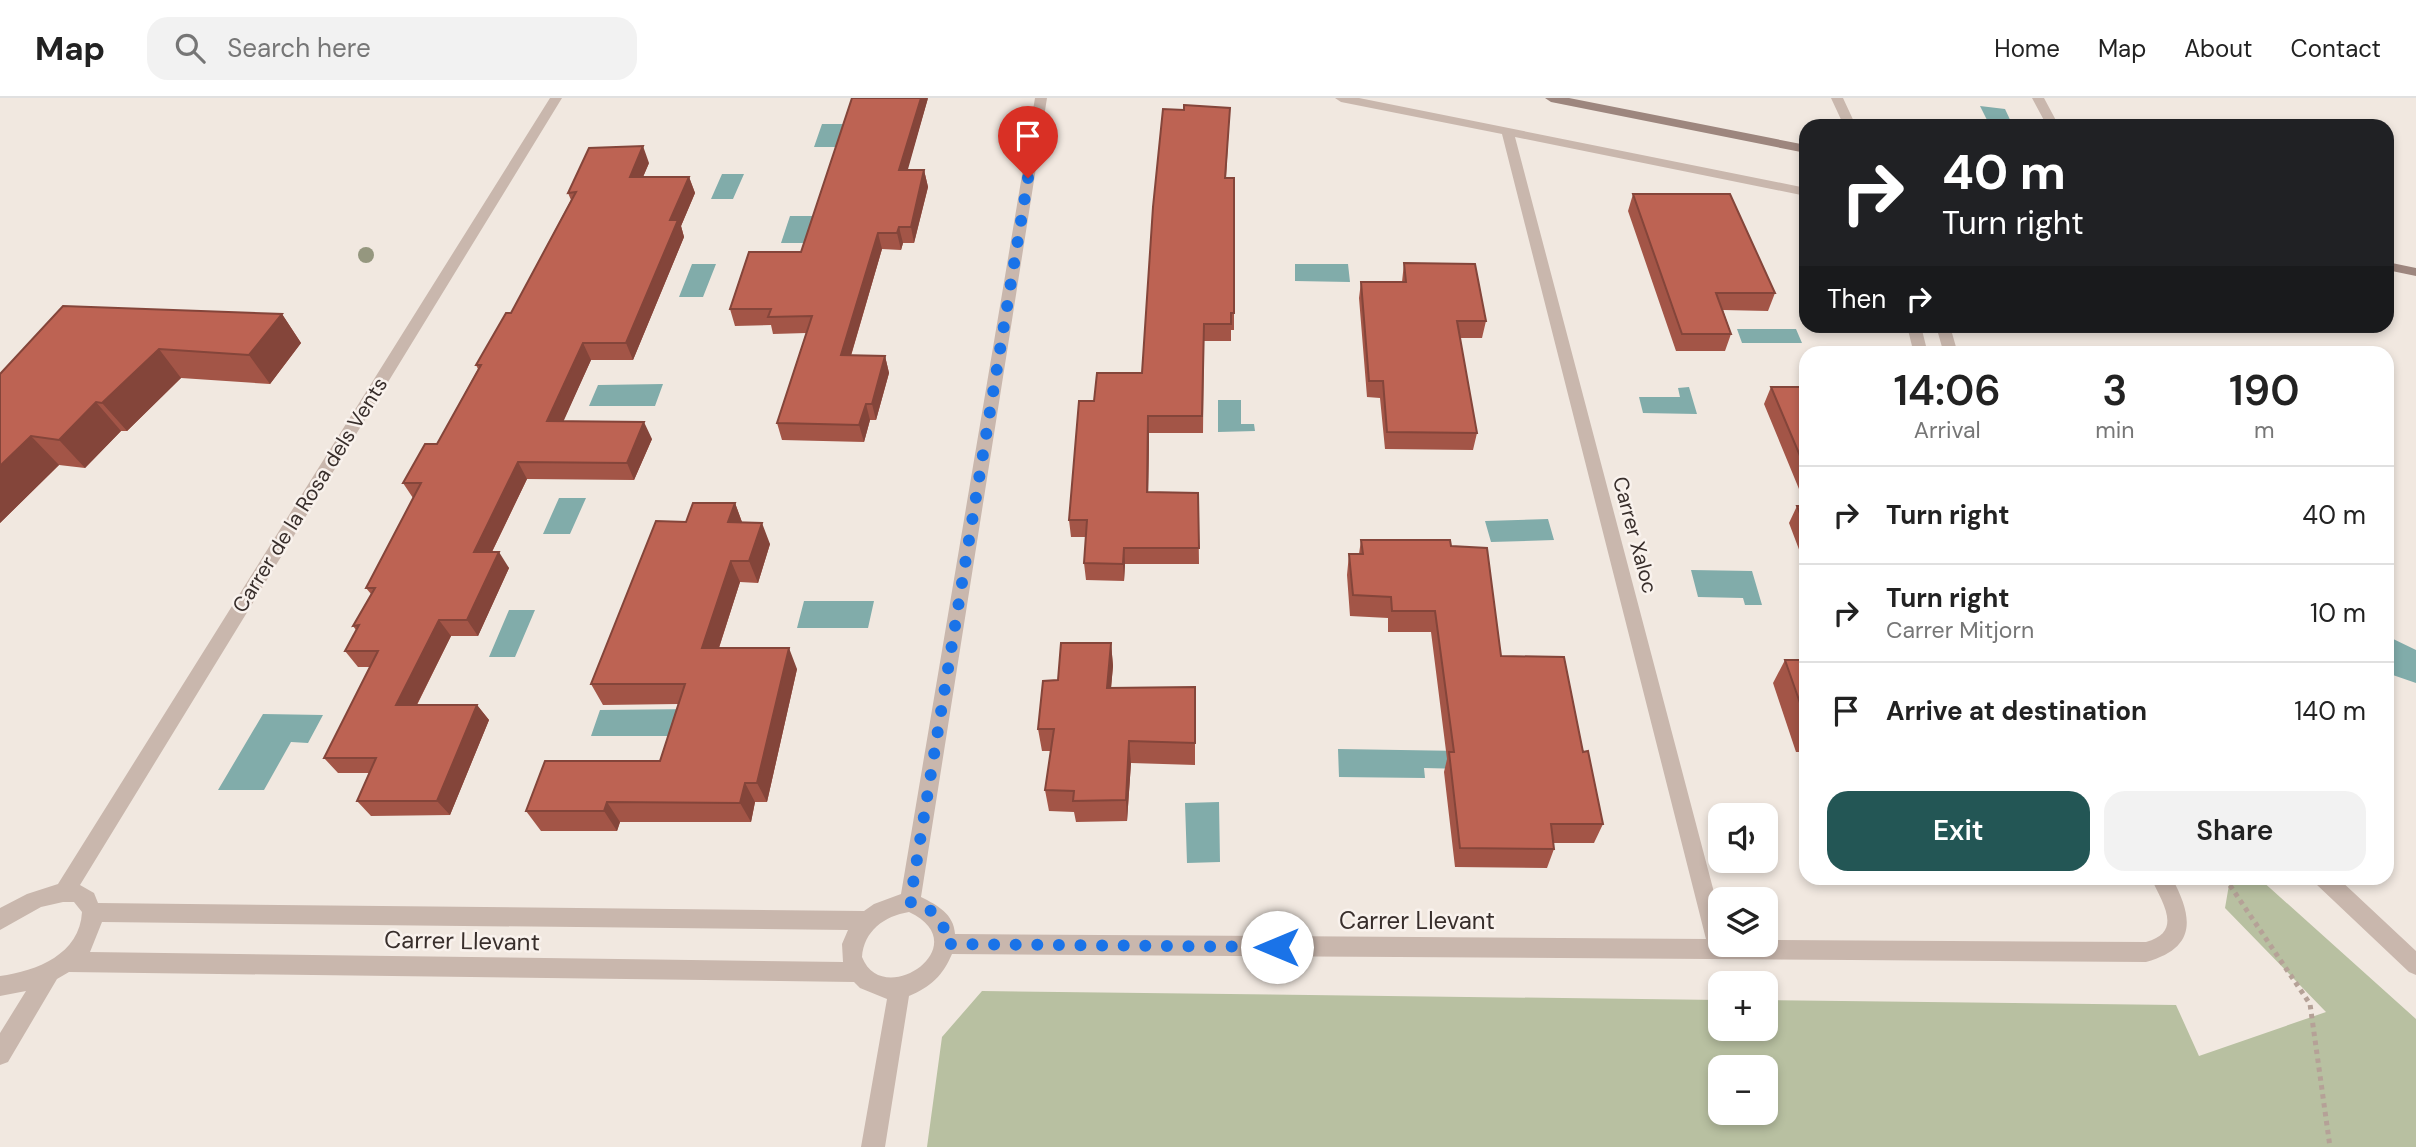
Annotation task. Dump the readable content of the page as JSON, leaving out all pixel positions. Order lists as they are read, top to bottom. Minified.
{"streets":{"street":["Carrer de la Rosa dels Vents","Carrer Xaloc","Carrer Llevant"]},"page":{"header":"Map","search":"Search here","nav":["Home","Map","About","Contact"],"turn":["40 m","Turn right"],"then":"Then","eta":["14:06","Arrival","3","min","190","m"],"list":[{"name":"Turn right","value":"40 m"},{"name":"Turn right","note":"Carrer Mitjorn","value":"10 m"},{"name":"Arrive at destination","value":"140 m"}],"buttons":["Exit","Share"],"map_buttons":["+","−"]}}
